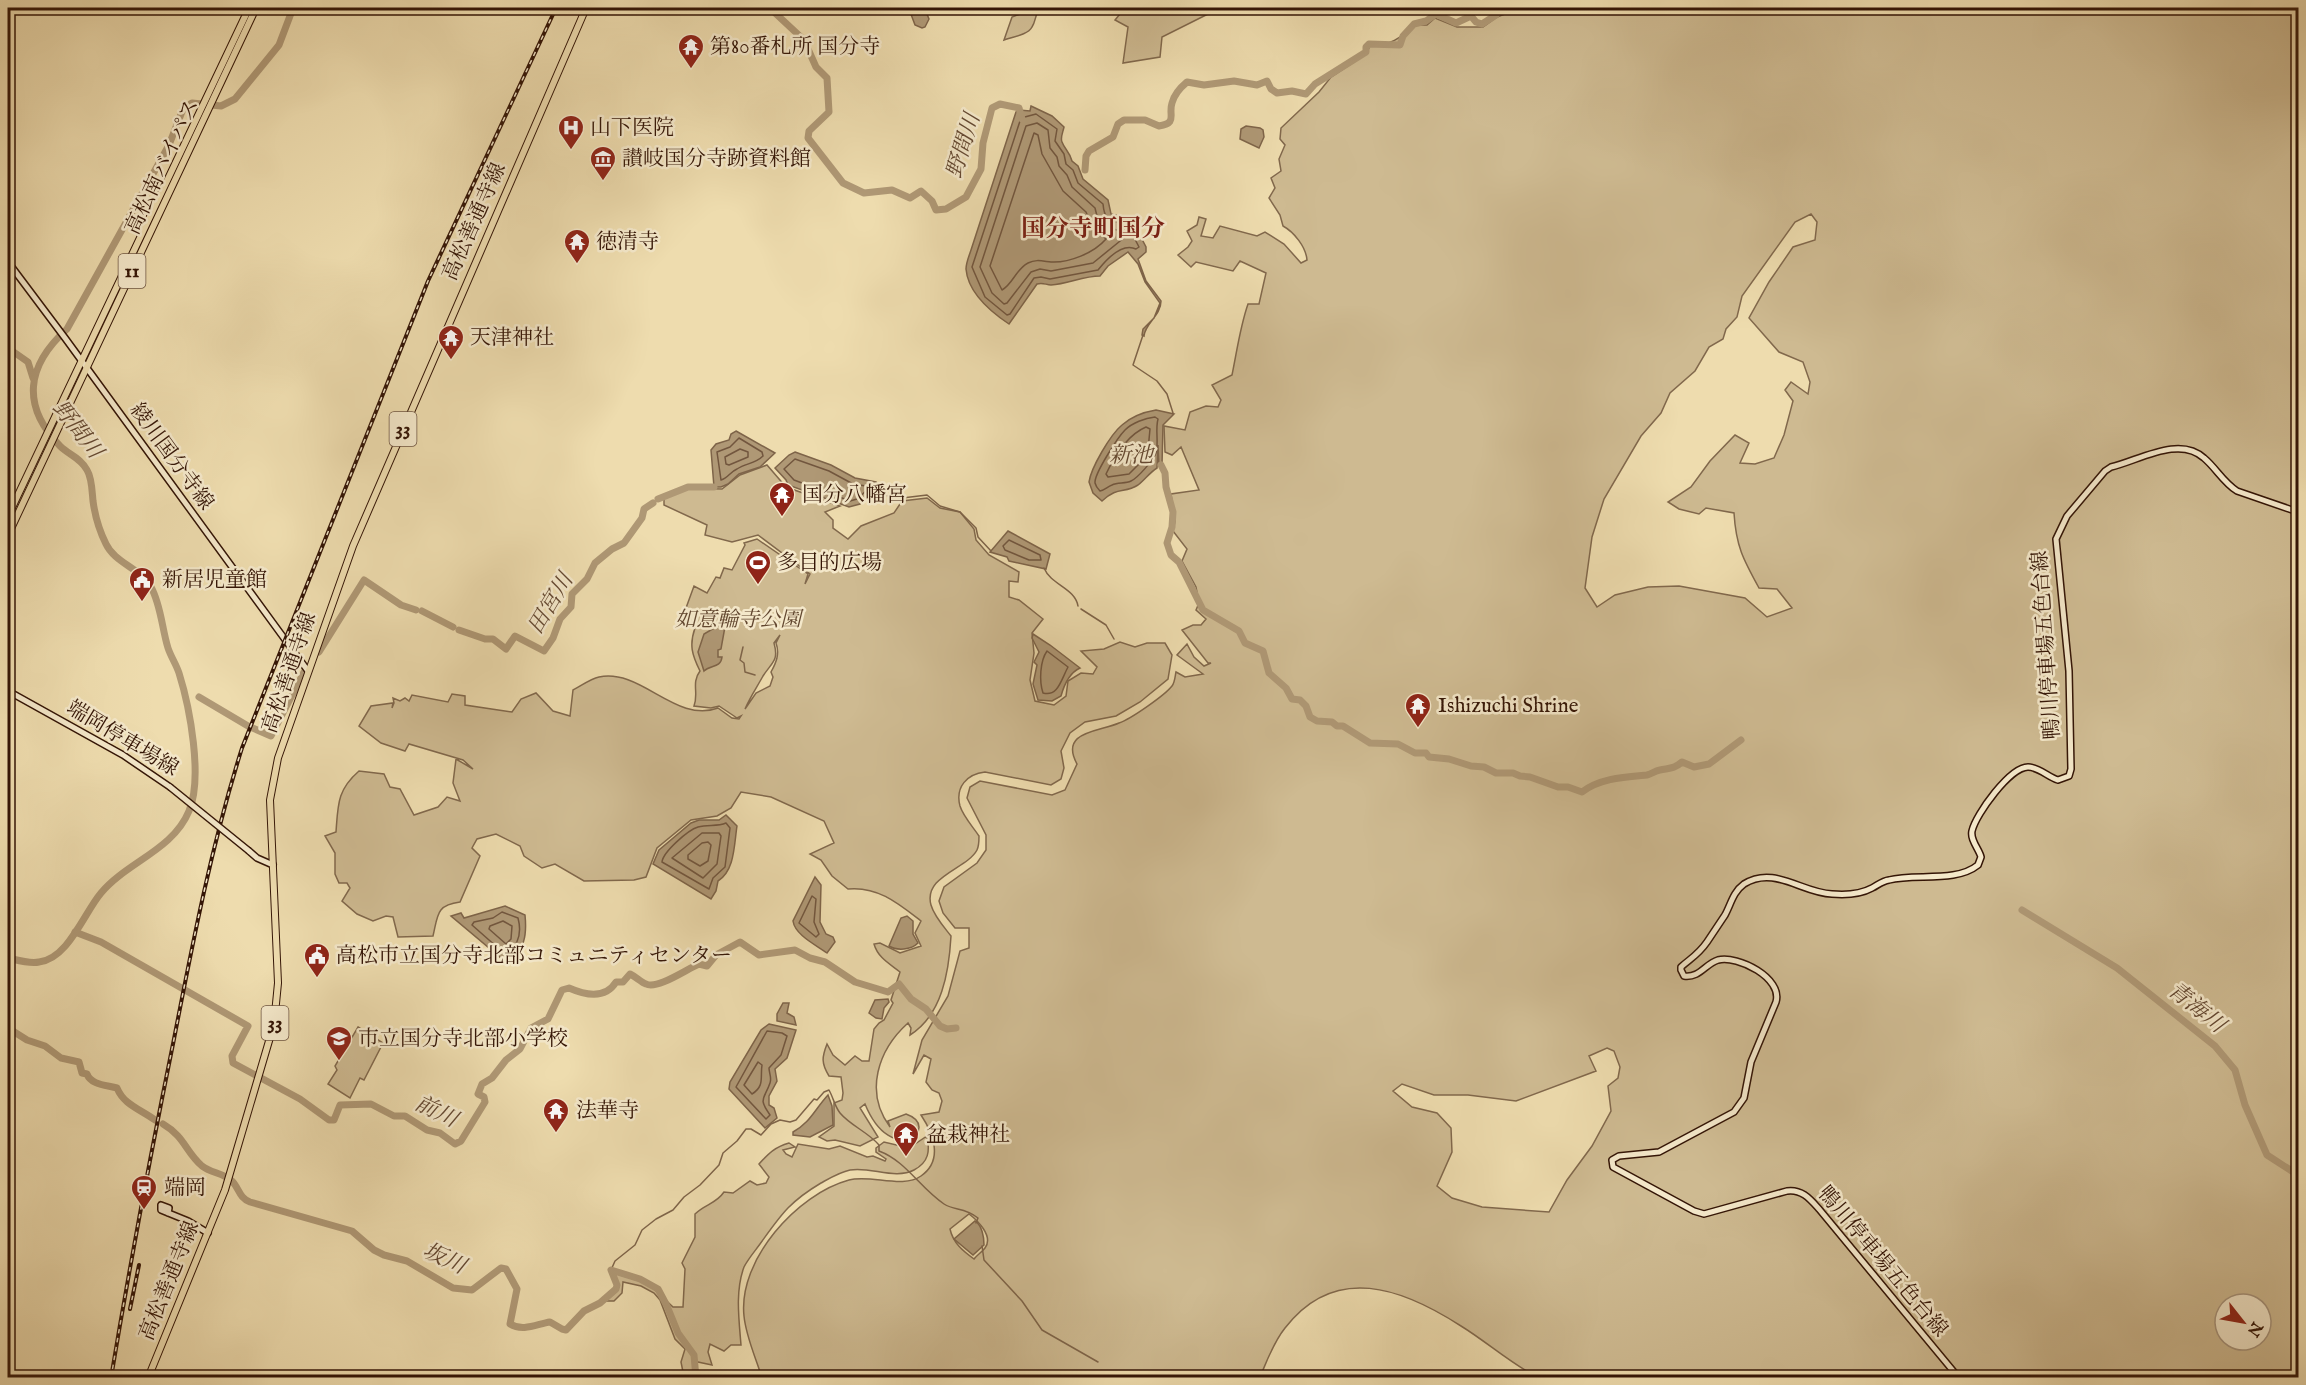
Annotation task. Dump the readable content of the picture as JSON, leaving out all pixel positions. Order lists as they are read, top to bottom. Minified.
{"streets":{"main road":["高松南バイパス","高松善通寺線","11","33","綾川国分寺線","鴨川停車場五色台線","端岡停車場線"]},"crossings":[["高松南バイパス","綾川国分寺線"],["高松善通寺線","綾川国分寺線"],["高松善通寺線","端岡停車場線"]],"districts":["国分寺町国分"],"water":["野間川","新池","田宮川","青海川","前川","坂川"],"parks":["如意輪寺公園"],"places":{"temple":["第80番札所 国分寺","徳清寺","天津神社","国分八幡宮","Ishizuchi Shrine","法華寺","盆栽神社"],"hospital":["山下医院"],"museum":["讃岐国分寺跡資料館"],"sports":["多目的広場"],"public building":["新居児童館","高松市立国分寺北部コミュニティセンター"],"school or university":["市立国分寺北部小学校"],"station":["端岡"]},"north":"bottom right"}
